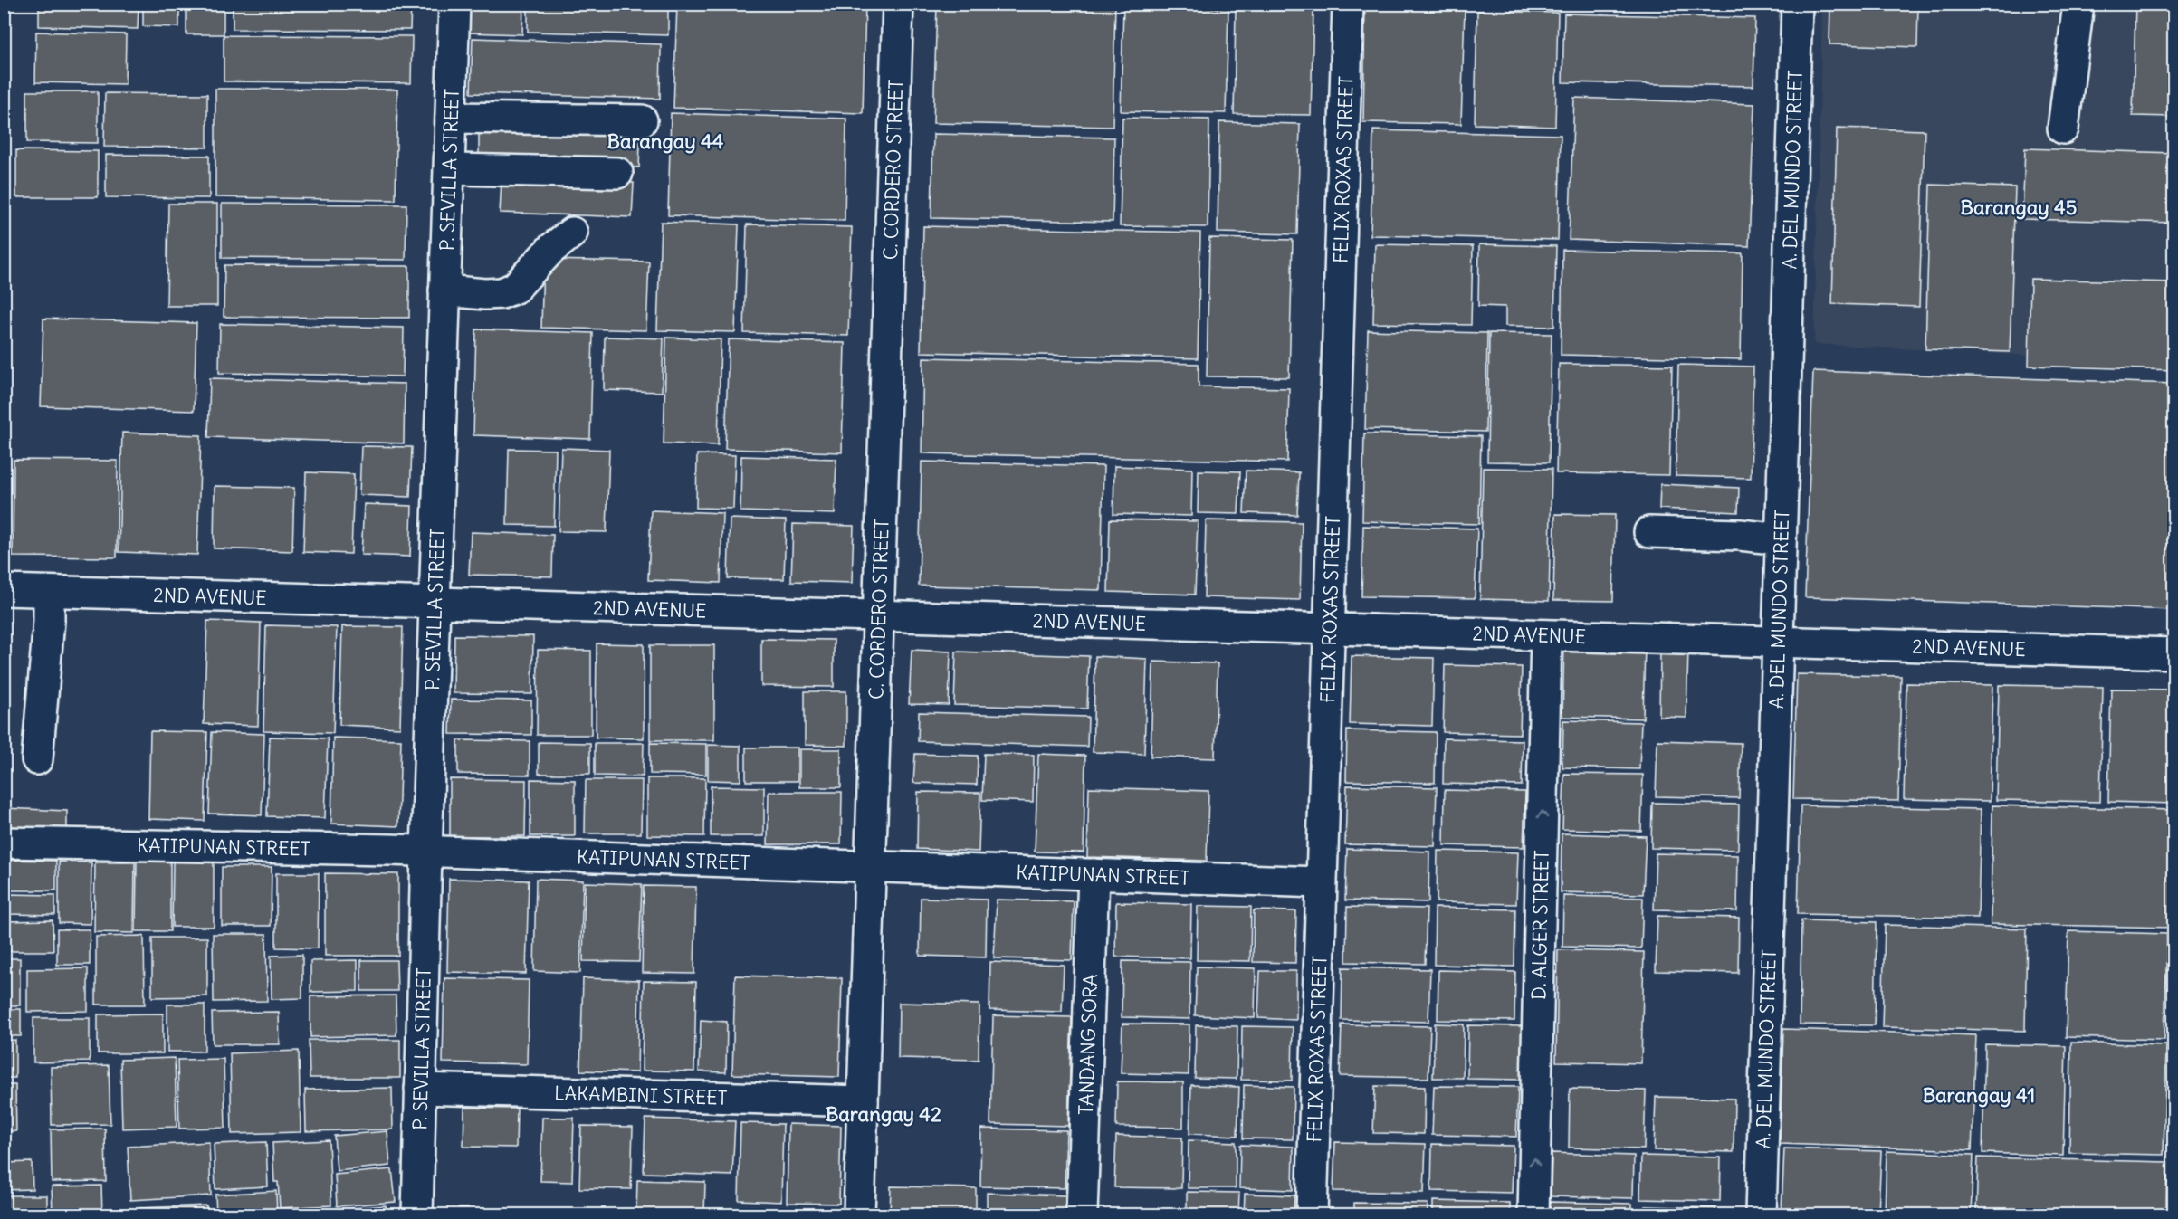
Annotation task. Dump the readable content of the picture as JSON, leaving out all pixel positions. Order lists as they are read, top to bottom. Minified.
{"streets":{"street":["P. SEVILLA STREET","C. CORDERO STREET","FELIX ROXAS STREET","A. DEL MUNDO STREET","2ND AVENUE","KATIPUNAN STREET","D. ALGER STREET","TANDANG SORA","LAKAMBINI STREET"]},"crossings":[["P. SEVILLA STREET","2ND AVENUE"],["P. SEVILLA STREET","KATIPUNAN STREET"],["P. SEVILLA STREET","LAKAMBINI STREET"],["C. CORDERO STREET","2ND AVENUE"],["C. CORDERO STREET","KATIPUNAN STREET"],["C. CORDERO STREET","LAKAMBINI STREET"],["FELIX ROXAS STREET","2ND AVENUE"],["FELIX ROXAS STREET","KATIPUNAN STREET"],["A. DEL MUNDO STREET","2ND AVENUE"],["2ND AVENUE","D. ALGER STREET"],["KATIPUNAN STREET","TANDANG SORA"]],"one_way":["D. ALGER STREET"],"districts":["Barangay 44","Barangay 45","Barangay 41","Barangay 42"]}
